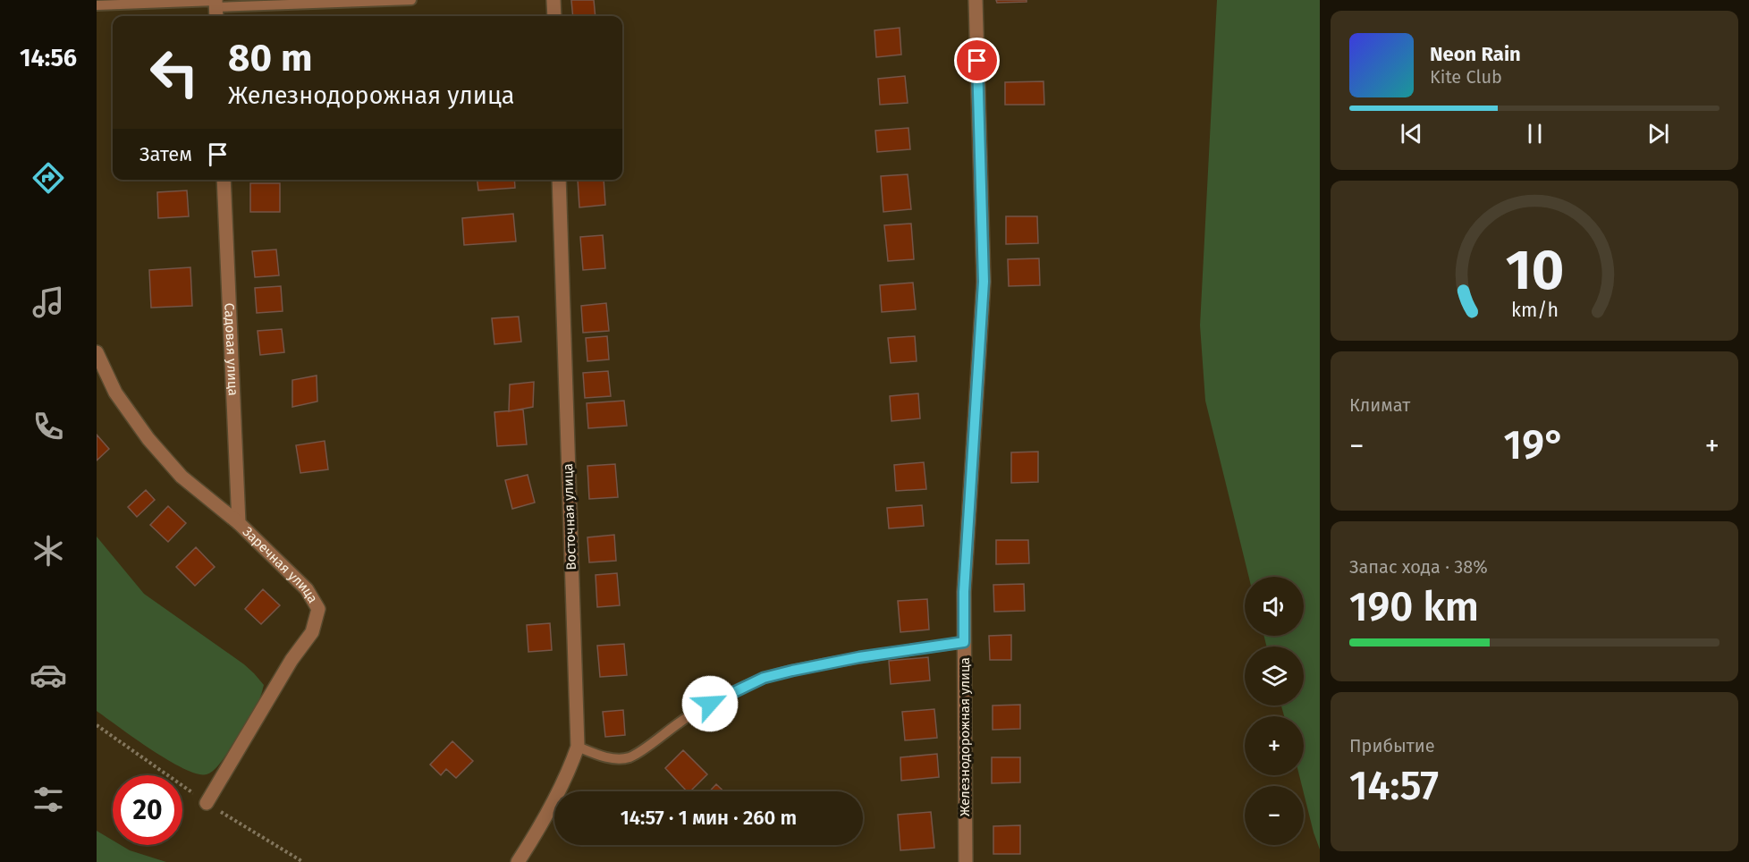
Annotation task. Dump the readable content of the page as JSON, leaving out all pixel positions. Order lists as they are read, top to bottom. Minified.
{"streets":{"street":["Садовая улица","Восточная улица","Заречная улица","Железнодорожная улица"]},"crossings":[["Садовая улица","Заречная улица"]],"page":{"tabs":"14:56","turn":["80 m","Железнодорожная улица"],"song":["Neon Rain","Kite Club"],"then":"Затем","tile":["Климат",["Запас хода · 38%","190 km"],["Прибытие","14:57"]],"heat":["−","19°","+"],"map_buttons":["+","−"],"limit":"20","trip":"14:57 · 1 мин · 260 m","gauge":["10","km/h"]}}
